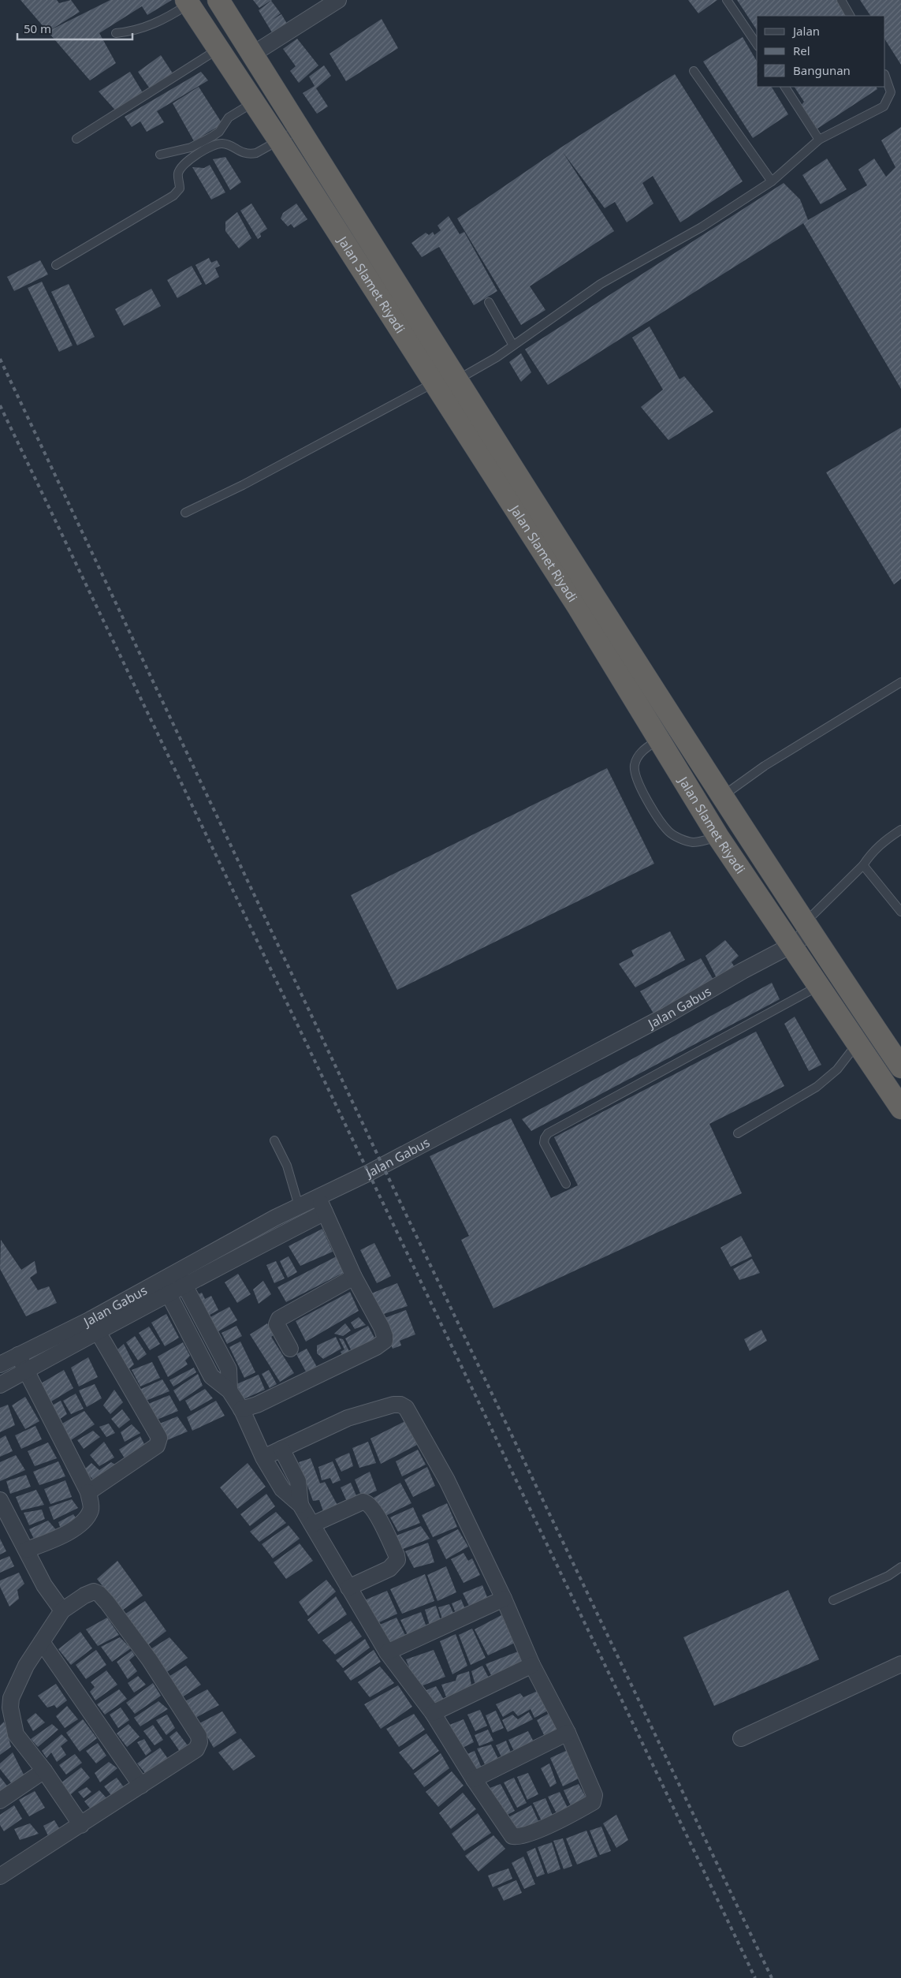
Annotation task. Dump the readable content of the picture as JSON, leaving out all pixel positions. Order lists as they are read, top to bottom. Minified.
{"streets":{"highway":["Jalan Slamet Riyadi"],"street":["Jalan Gabus"]},"crossings":[["Jalan Slamet Riyadi","Jalan Gabus"]],"legend":["Jalan","Rel","Bangunan"],"scale_bar":"50 m"}
